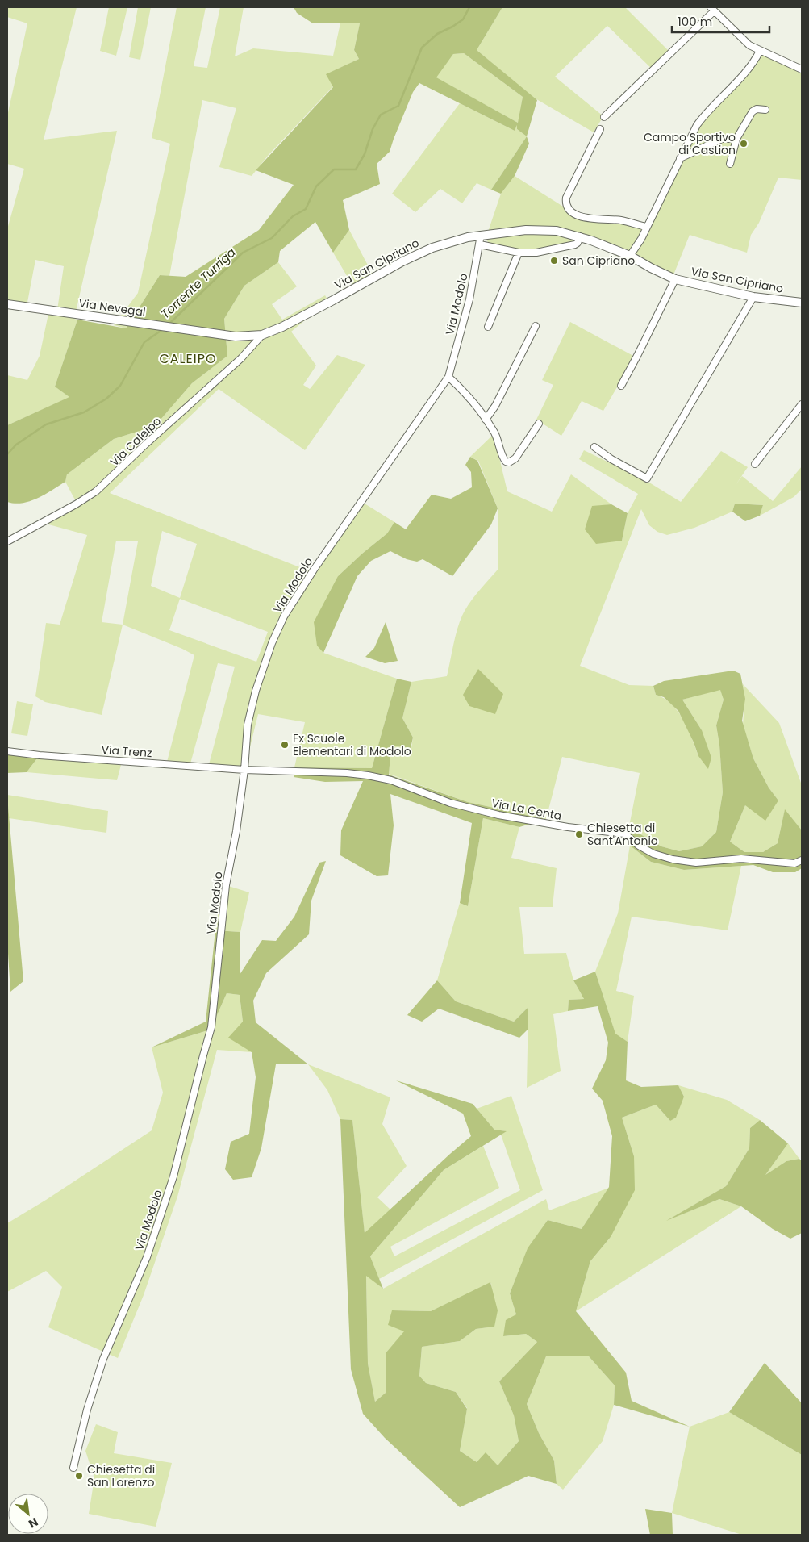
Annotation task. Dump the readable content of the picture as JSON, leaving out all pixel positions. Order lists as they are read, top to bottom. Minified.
{"streets":{"main road":["Via San Cipriano","Via Nevegal"],"street":["Via Modolo","Via Caleipo","Via Trenz","Via La Centa"]},"crossings":[["Via San Cipriano","Via Modolo"],["Via San Cipriano","Via Nevegal"],["Via San Cipriano","Via Caleipo"],["Via Modolo","Via Trenz"],["Via Modolo","Via La Centa"],["Via Nevegal","Via Caleipo"],["Via Trenz","Via La Centa"]],"districts":["CALEIPO"],"water":["Torrente Turriga"],"places":["Campo Sportivo di Castion","San Cipriano","Ex Scuole Elementari di Modolo","Chiesetta di Sant'Antonio","Chiesetta di San Lorenzo"],"scale_bar":"100 m","north":"bottom right"}
